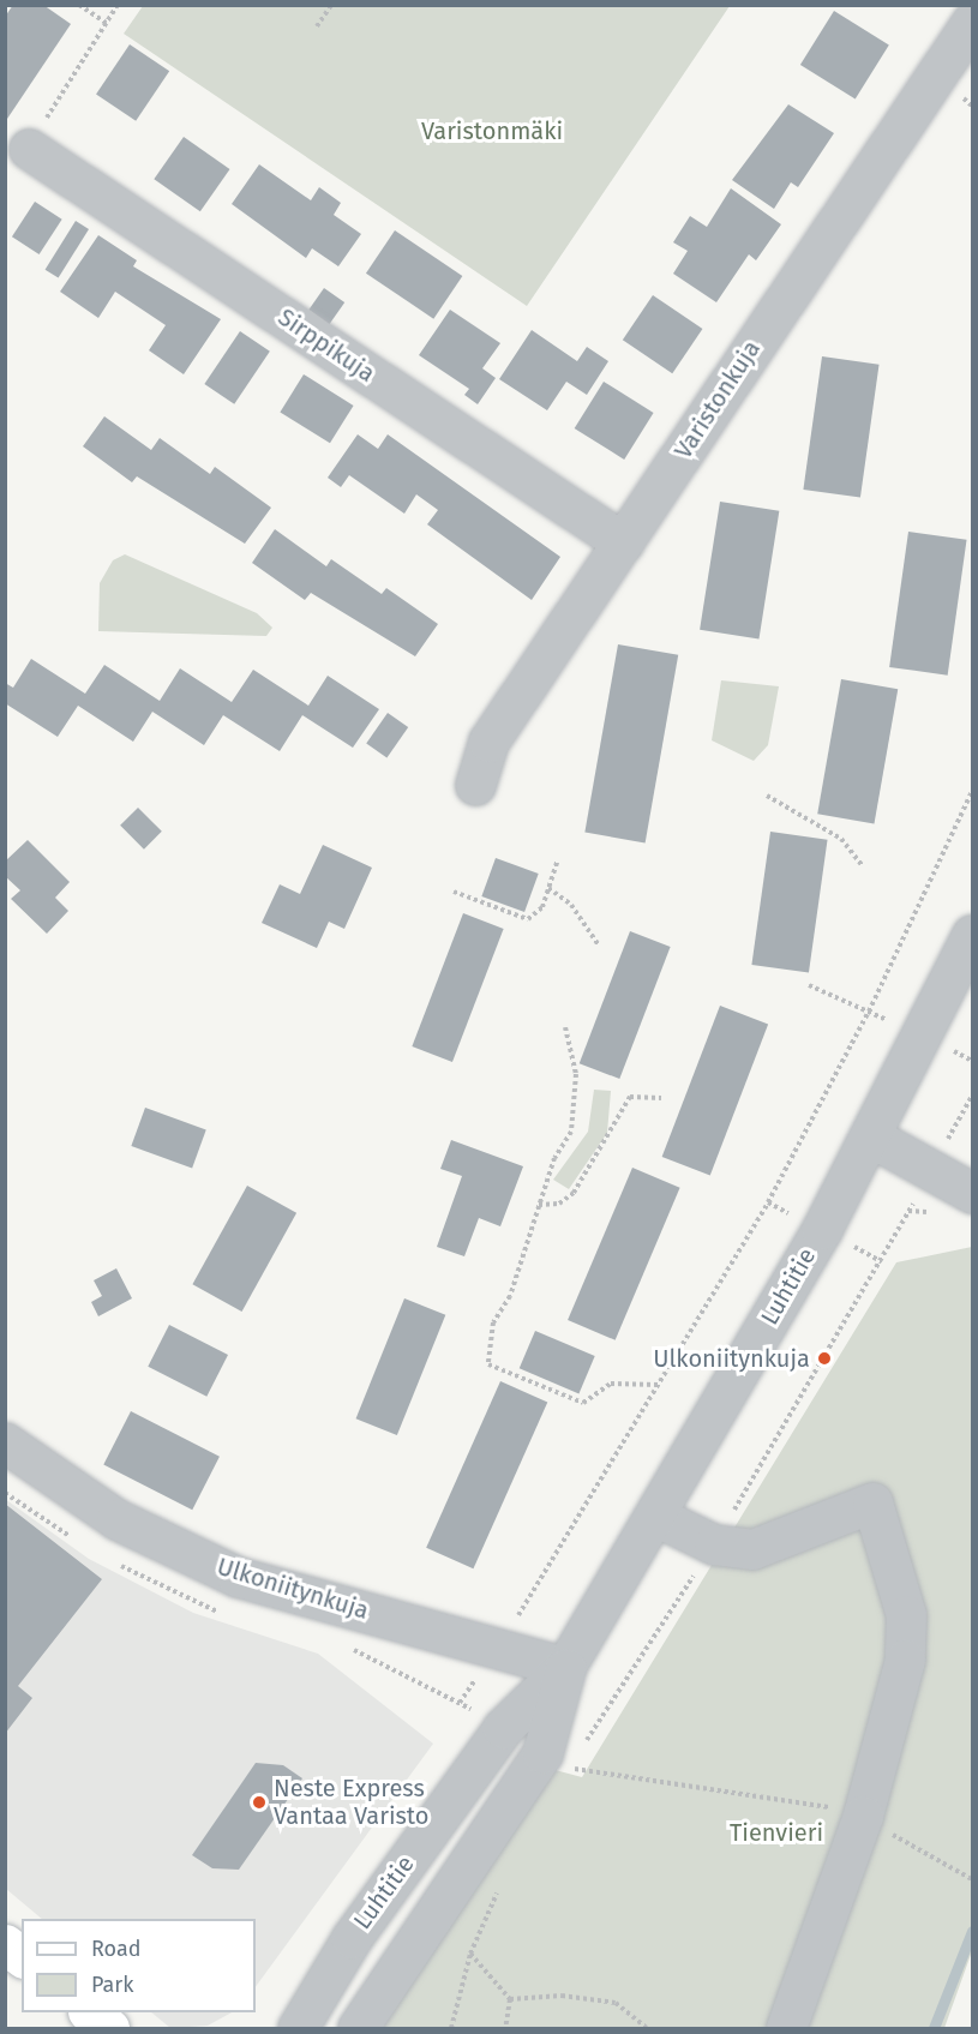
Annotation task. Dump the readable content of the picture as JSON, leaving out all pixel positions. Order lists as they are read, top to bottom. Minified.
{"streets":{"street":["Sirppikuja","Varistonkuja","Luhtitie","Ulkoniitynkuja"]},"crossings":[["Sirppikuja","Varistonkuja"],["Luhtitie","Ulkoniitynkuja"]],"parks":["Varistonmäki","Tienvieri"],"places":["Ulkoniitynkuja","Neste Express Vantaa Varisto"],"legend":["Road","Park"]}
